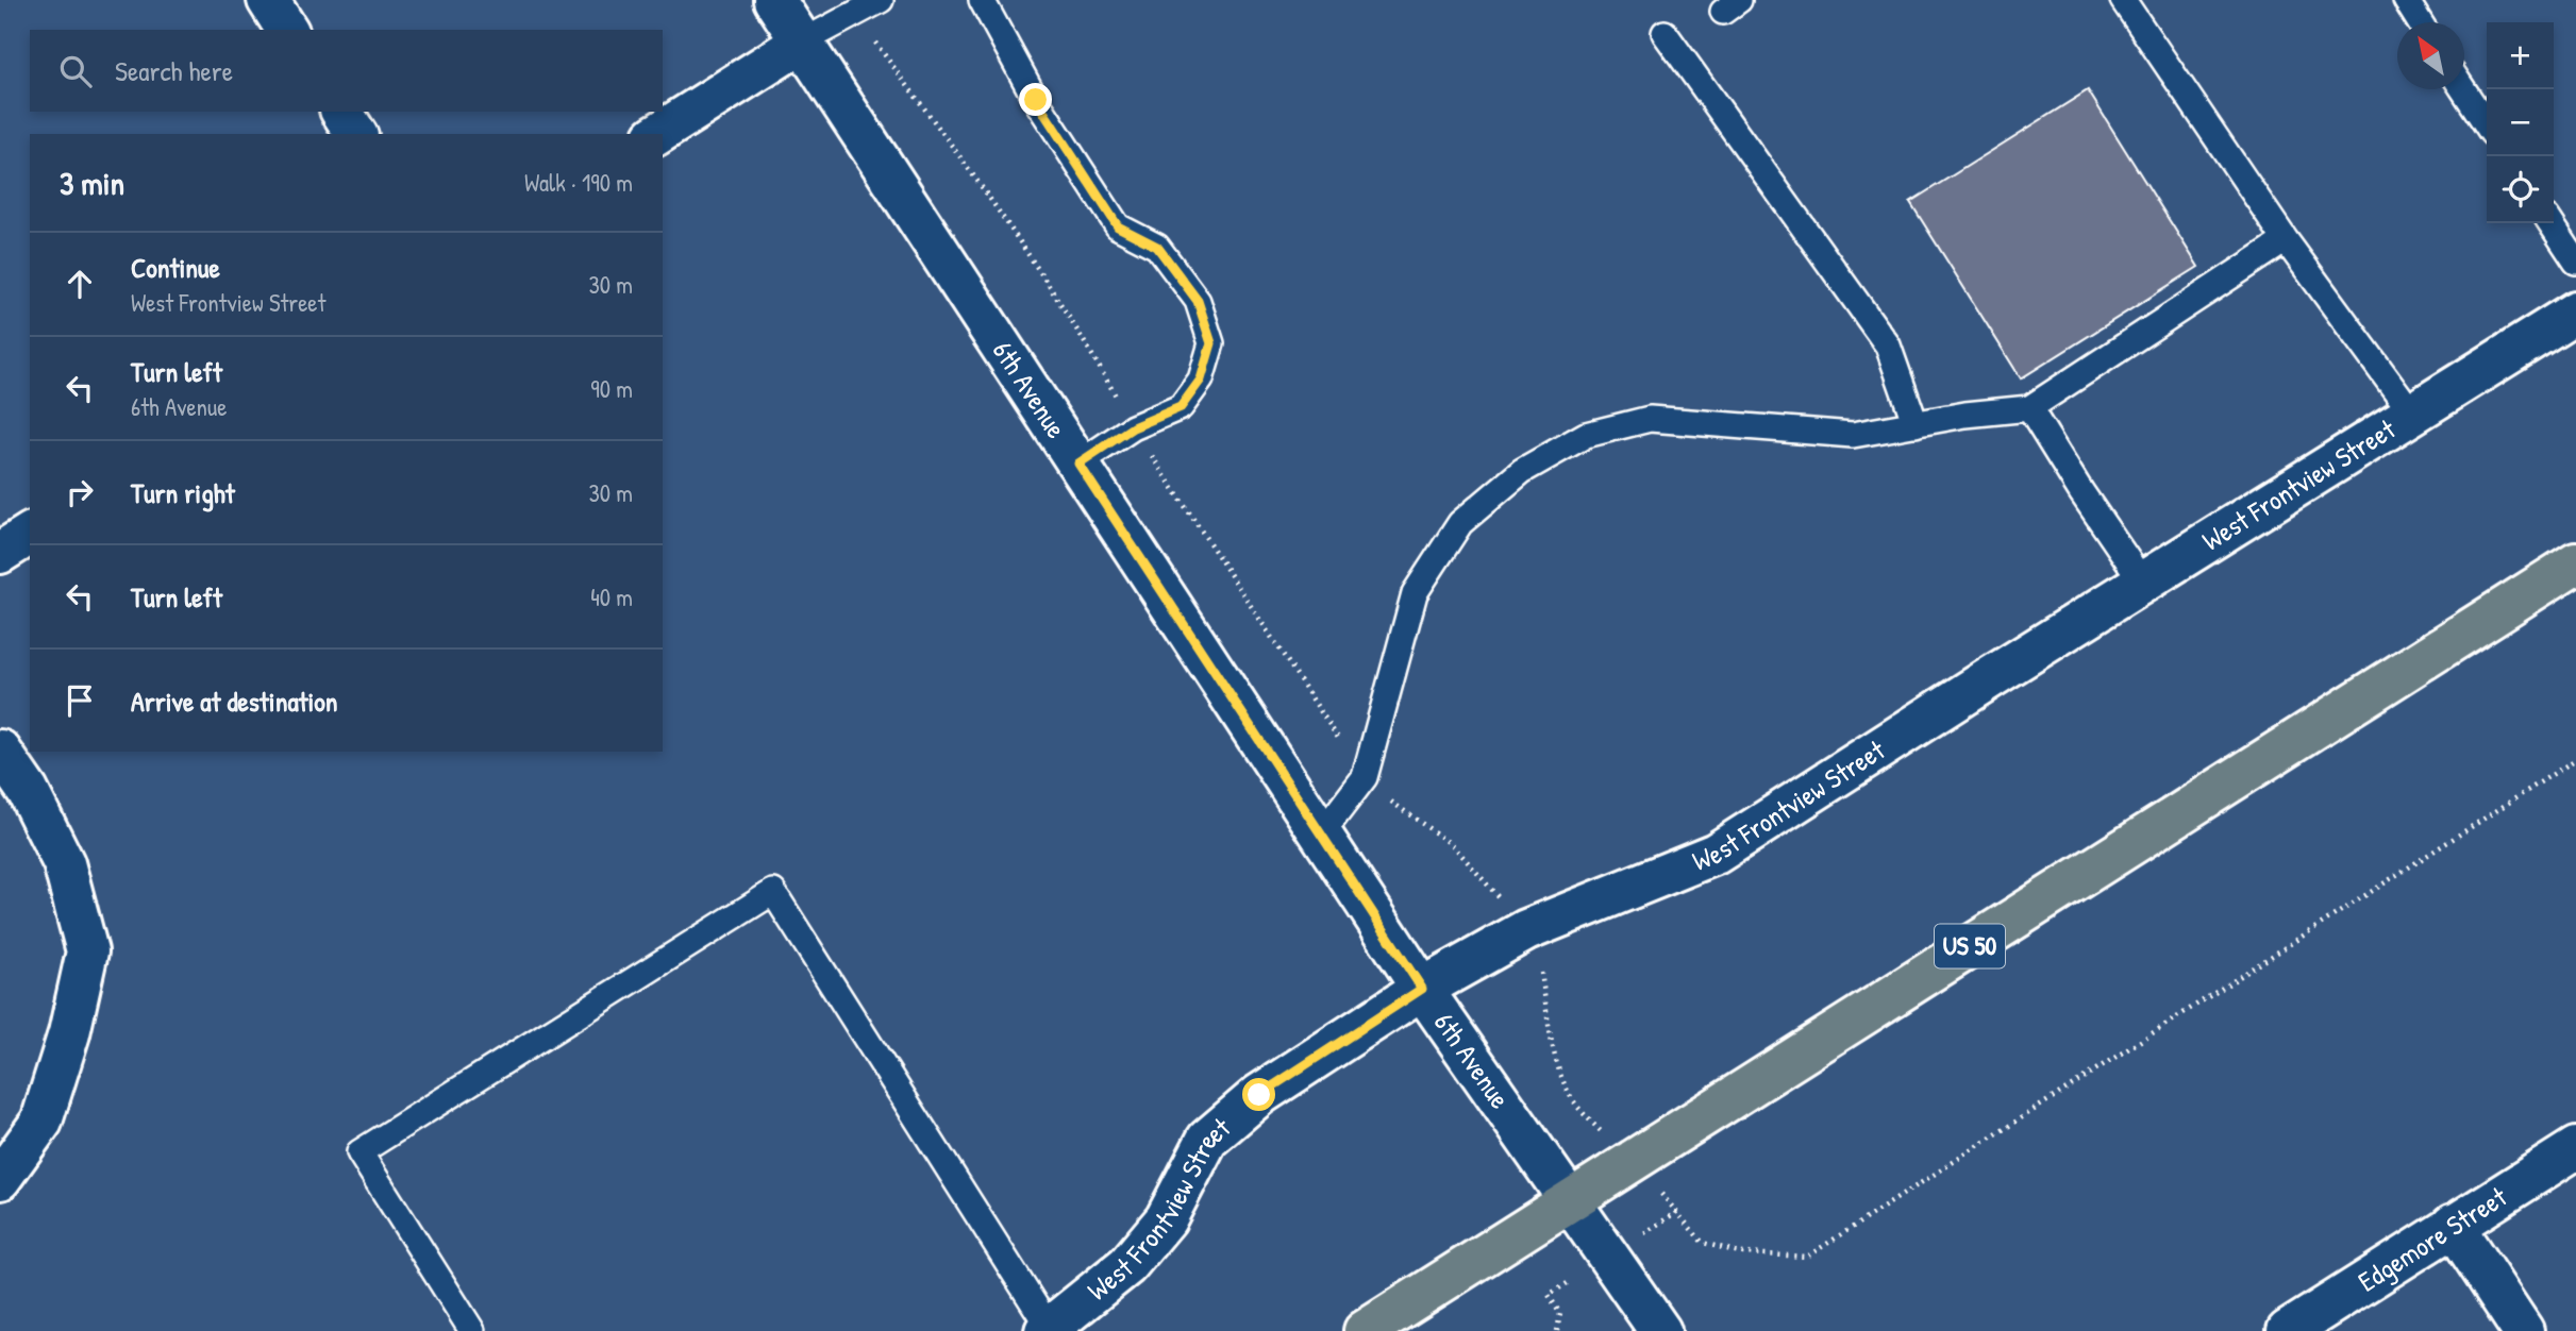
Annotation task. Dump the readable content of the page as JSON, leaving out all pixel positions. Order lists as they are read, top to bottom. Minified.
{"streets":{"highway":["US 50"],"street":["6th Avenue","West Frontview Street","Edgemore Street"]},"crossings":[["6th Avenue","West Frontview Street"],["6th Avenue","US 50"]],"north":"top left","page":{"map_buttons":["+","−"],"search":"Search here","heading":["3 min","Walk · 190 m"],"list":[["Continue","West Frontview Street","30 m"],["Turn left","6th Avenue","90 m"],["Turn right","30 m"],["Turn left","40 m"],"Arrive at destination"]}}
